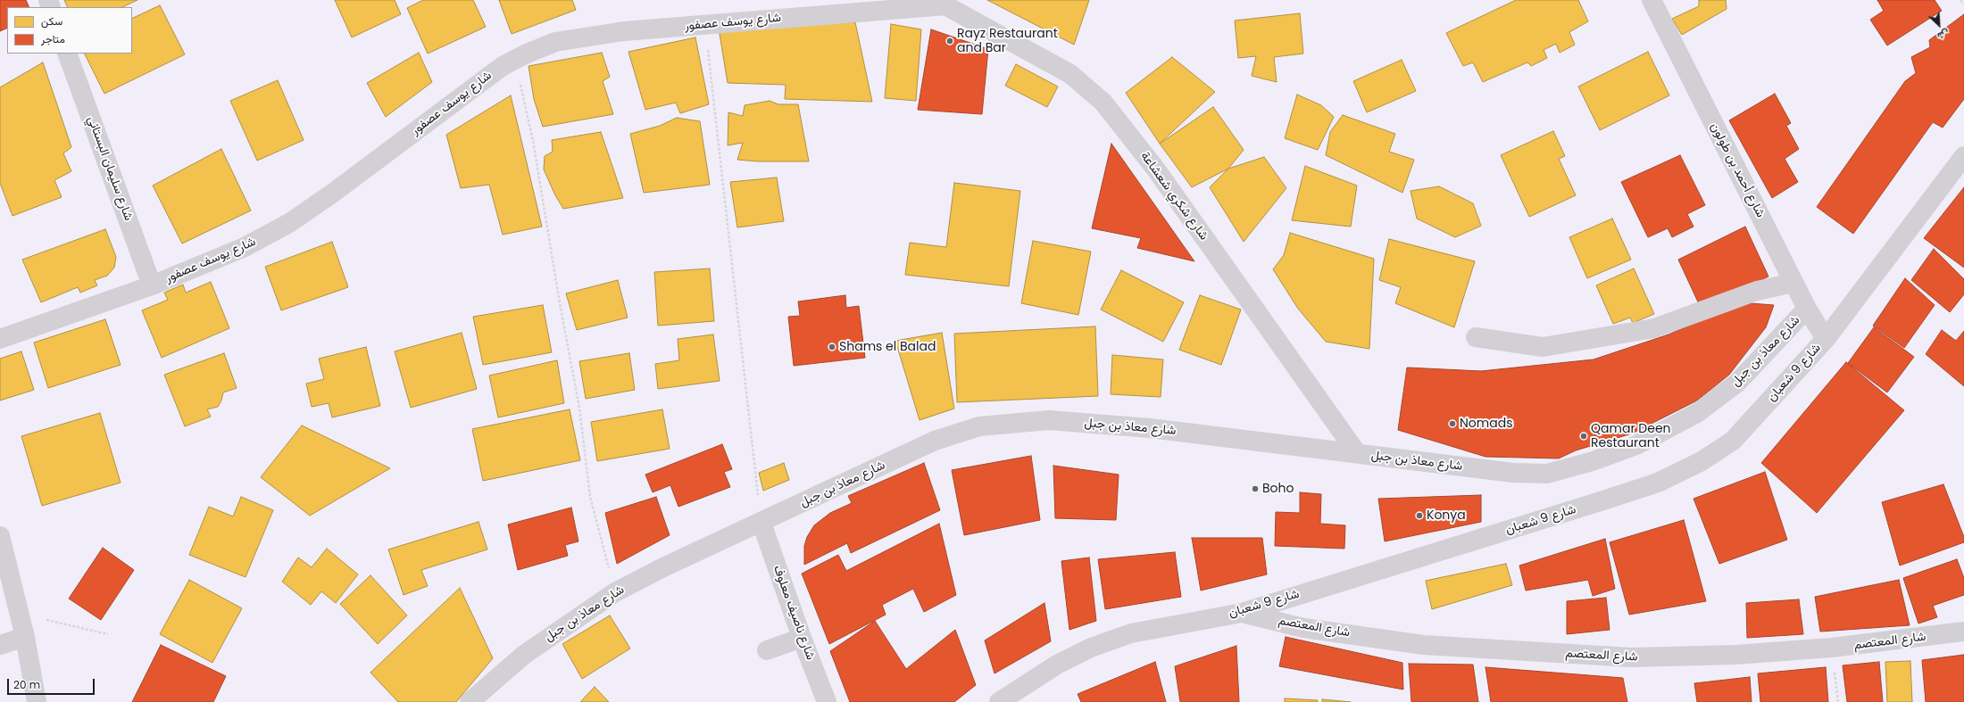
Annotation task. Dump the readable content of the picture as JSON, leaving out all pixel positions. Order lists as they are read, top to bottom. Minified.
{"streets":{"street":["شارع يوسف عصفور","شارع سليمان البستاني","شارع أحمد بن طولون","شارع شكري شعشاعة","شارع معاذ بن جبل","شارع 9 شعبان","شارع ناصيف معلوف","شارع المعتصم"]},"crossings":[["شارع يوسف عصفور","شارع سليمان البستاني"],["شارع يوسف عصفور","شارع شكري شعشاعة"],["شارع أحمد بن طولون","شارع معاذ بن جبل"],["شارع أحمد بن طولون","شارع 9 شعبان"],["شارع شكري شعشاعة","شارع معاذ بن جبل"],["شارع معاذ بن جبل","شارع ناصيف معلوف"],["شارع 9 شعبان","شارع المعتصم"]],"places":["Rayz Restaurant and Bar","Shams el Balad","Nomads","Qamar Deen Restaurant","Boho","Konya"],"legend":["سكن","متاجر"],"scale_bar":"20 m","north":"bottom right"}
